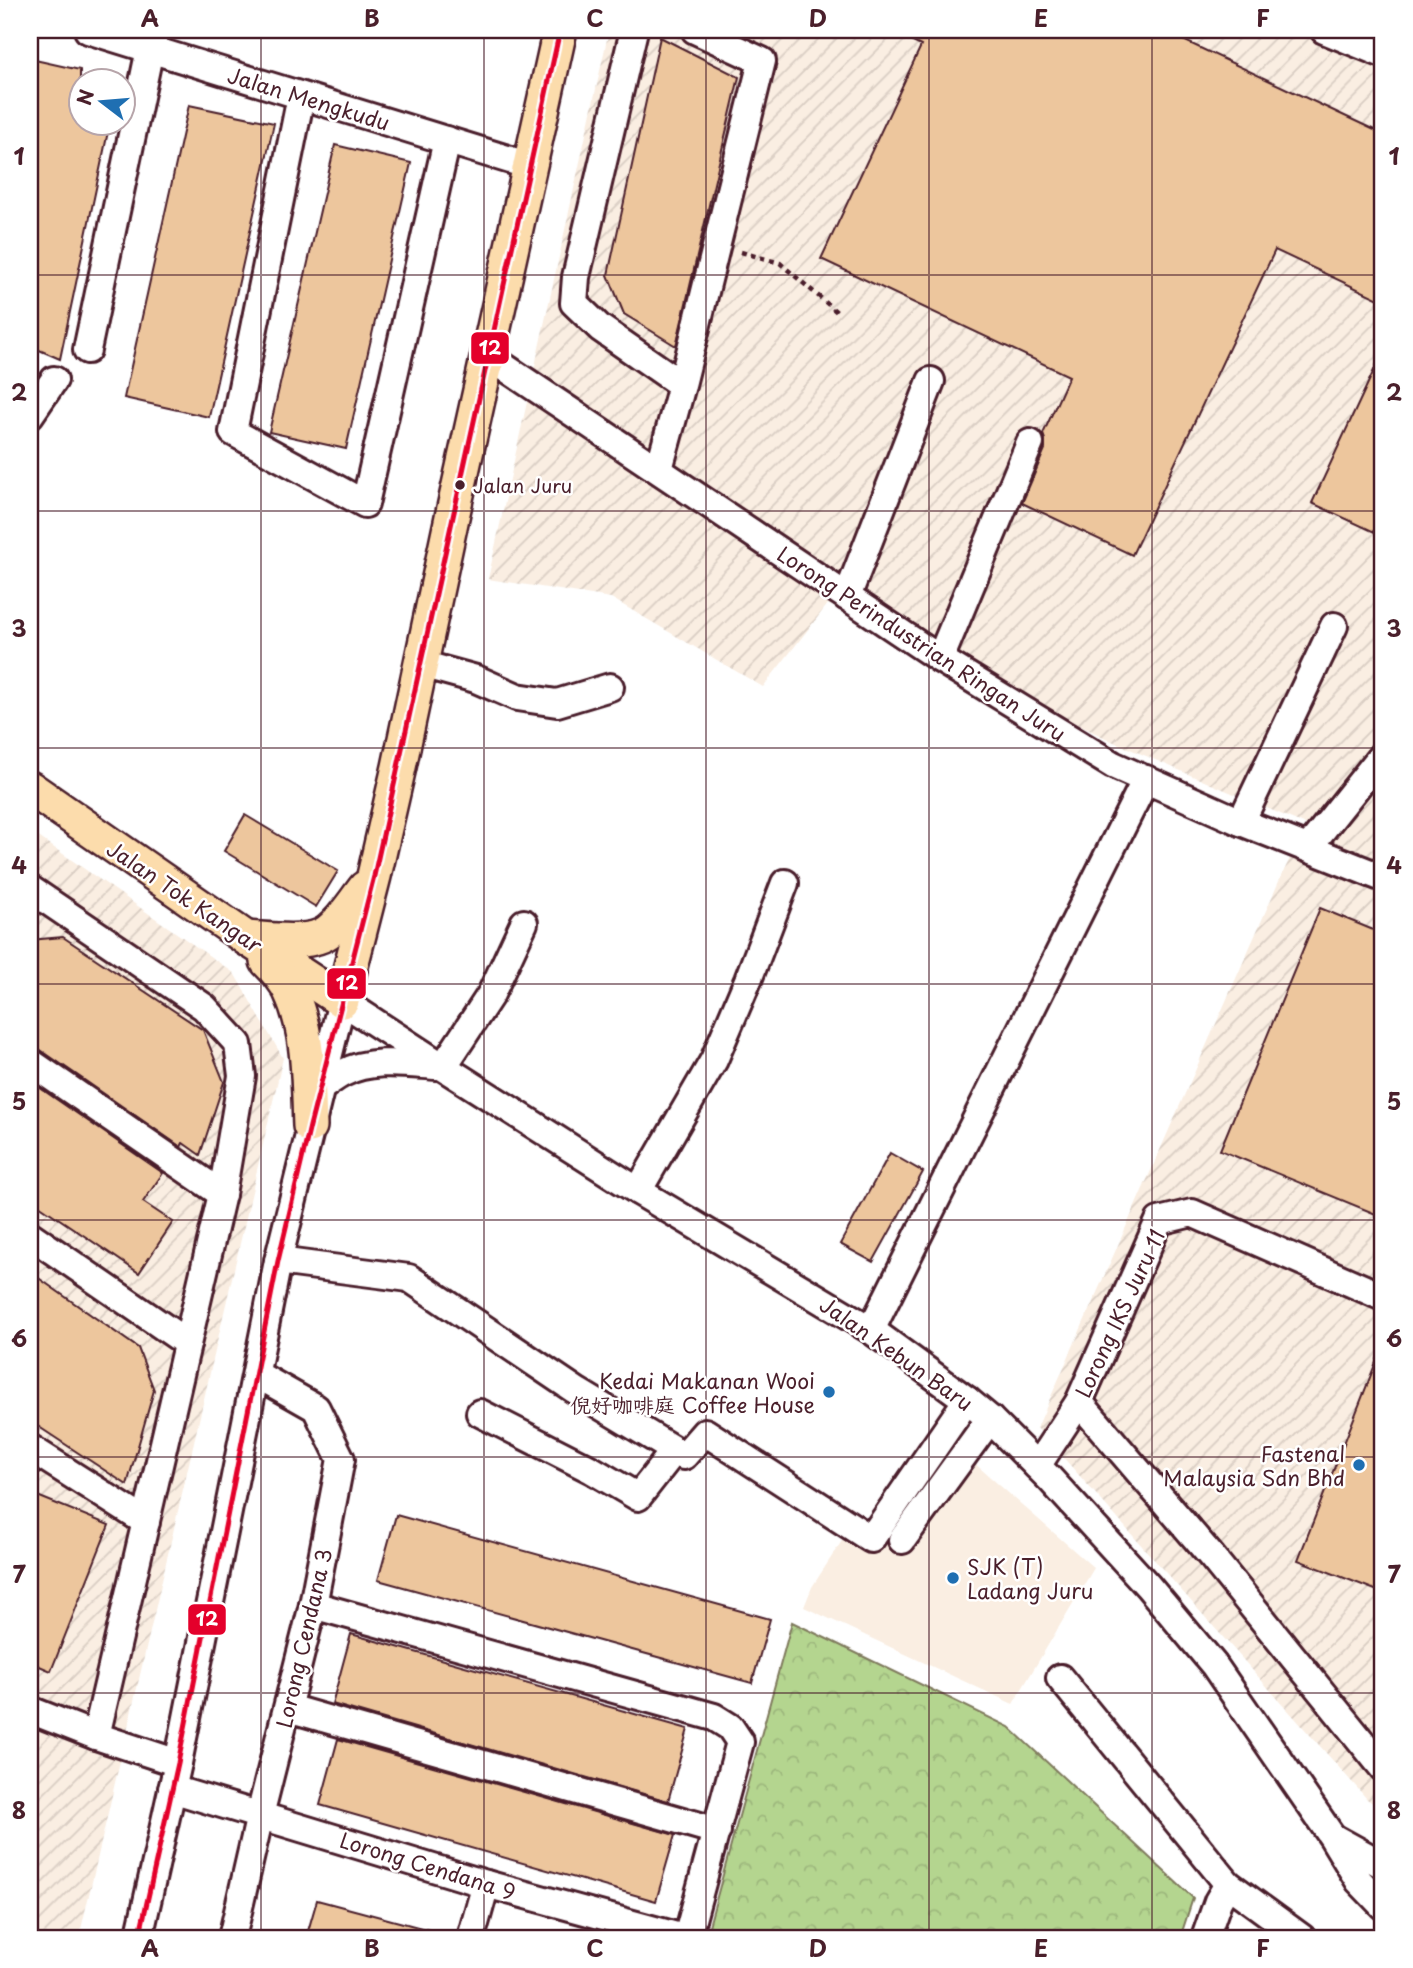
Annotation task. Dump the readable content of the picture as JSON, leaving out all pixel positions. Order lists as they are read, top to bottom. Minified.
{"streets":{"main road":["Jalan Tok Kangar"],"street":["Jalan Mengkudu","Lorong Perindustrian Ringan Juru","Lorong IKS Juru 11","Jalan Kebun Baru","Lorong Cendana 3","Lorong Cendana 9"]},"crossings":[["Jalan Tok Kangar","Jalan Kebun Baru"],["Lorong IKS Juru 11","Jalan Kebun Baru"],["Lorong Cendana 3","Lorong Cendana 9"]],"places":["Jalan Juru","Kedai Makanan Wooi 倪好咖啡庭 Coffee House","Fastenal Malaysia Sdn Bhd","SJK (T) Ladang Juru"],"lines":["transit line 12"],"north":"left","grid":{"columns":["A","B","C","D","E","F"],"rows":["1","2","3","4","5","6","7","8"]}}
